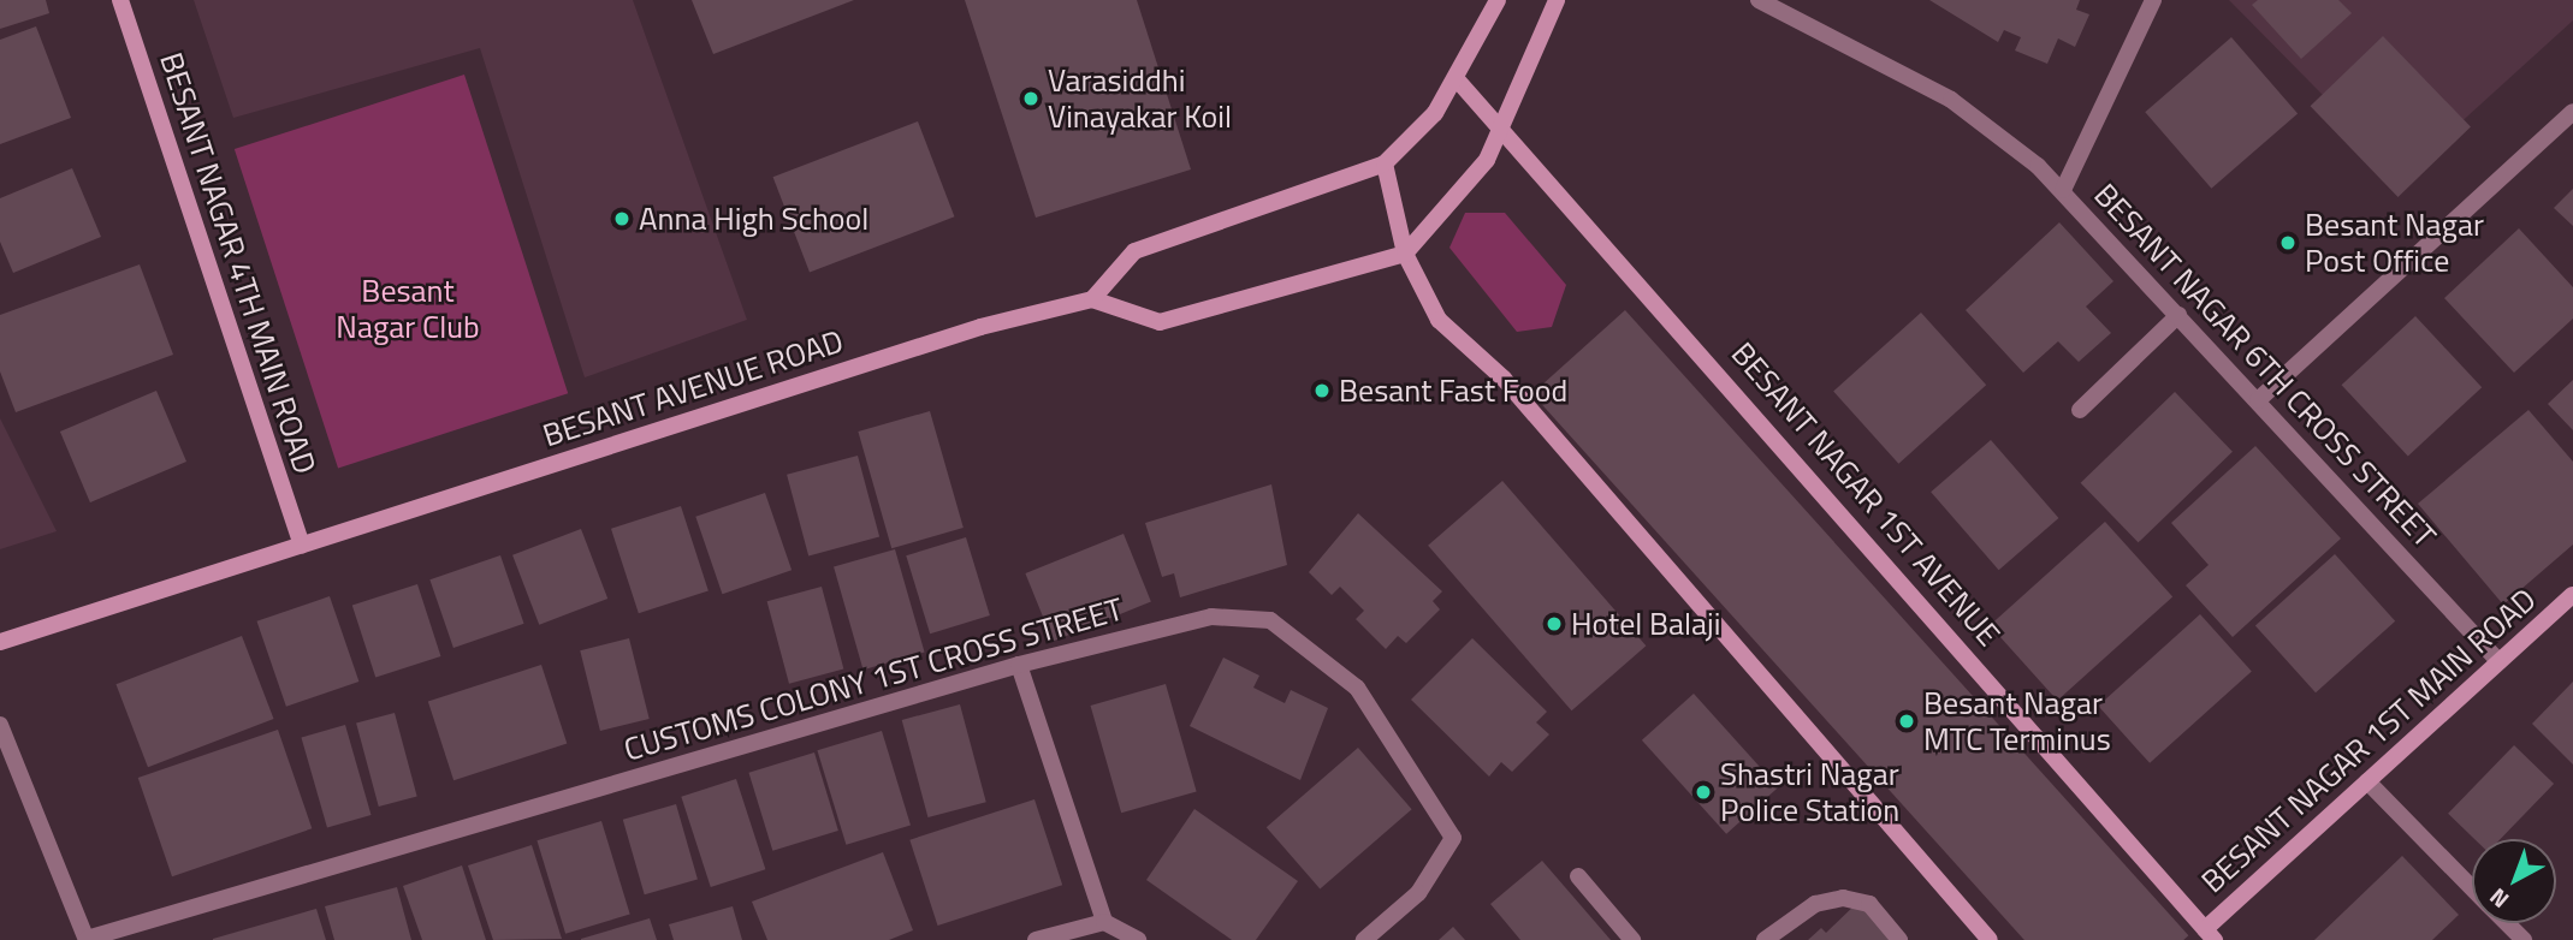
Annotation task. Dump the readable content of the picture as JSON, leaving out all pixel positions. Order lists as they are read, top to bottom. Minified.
{"streets":{"street":["BESANT NAGAR 4TH MAIN ROAD","BESANT NAGAR 6TH CROSS STREET","BESANT AVENUE ROAD","BESANT NAGAR 1ST AVENUE","CUSTOMS COLONY 1ST CROSS STREET","BESANT NAGAR 1ST MAIN ROAD"]},"crossings":[["BESANT NAGAR 4TH MAIN ROAD","BESANT AVENUE ROAD"],["BESANT NAGAR 6TH CROSS STREET","BESANT NAGAR 1ST MAIN ROAD"],["BESANT NAGAR 1ST AVENUE","BESANT NAGAR 1ST MAIN ROAD"]],"parks":["Besant Nagar Club"],"places":["Varasiddhi Vinayakar Koil","Anna High School","Besant Nagar Post Office","Besant Fast Food","Hotel Balaji","Besant Nagar MTC Terminus","Shastri Nagar Police Station"],"north":"bottom left"}
